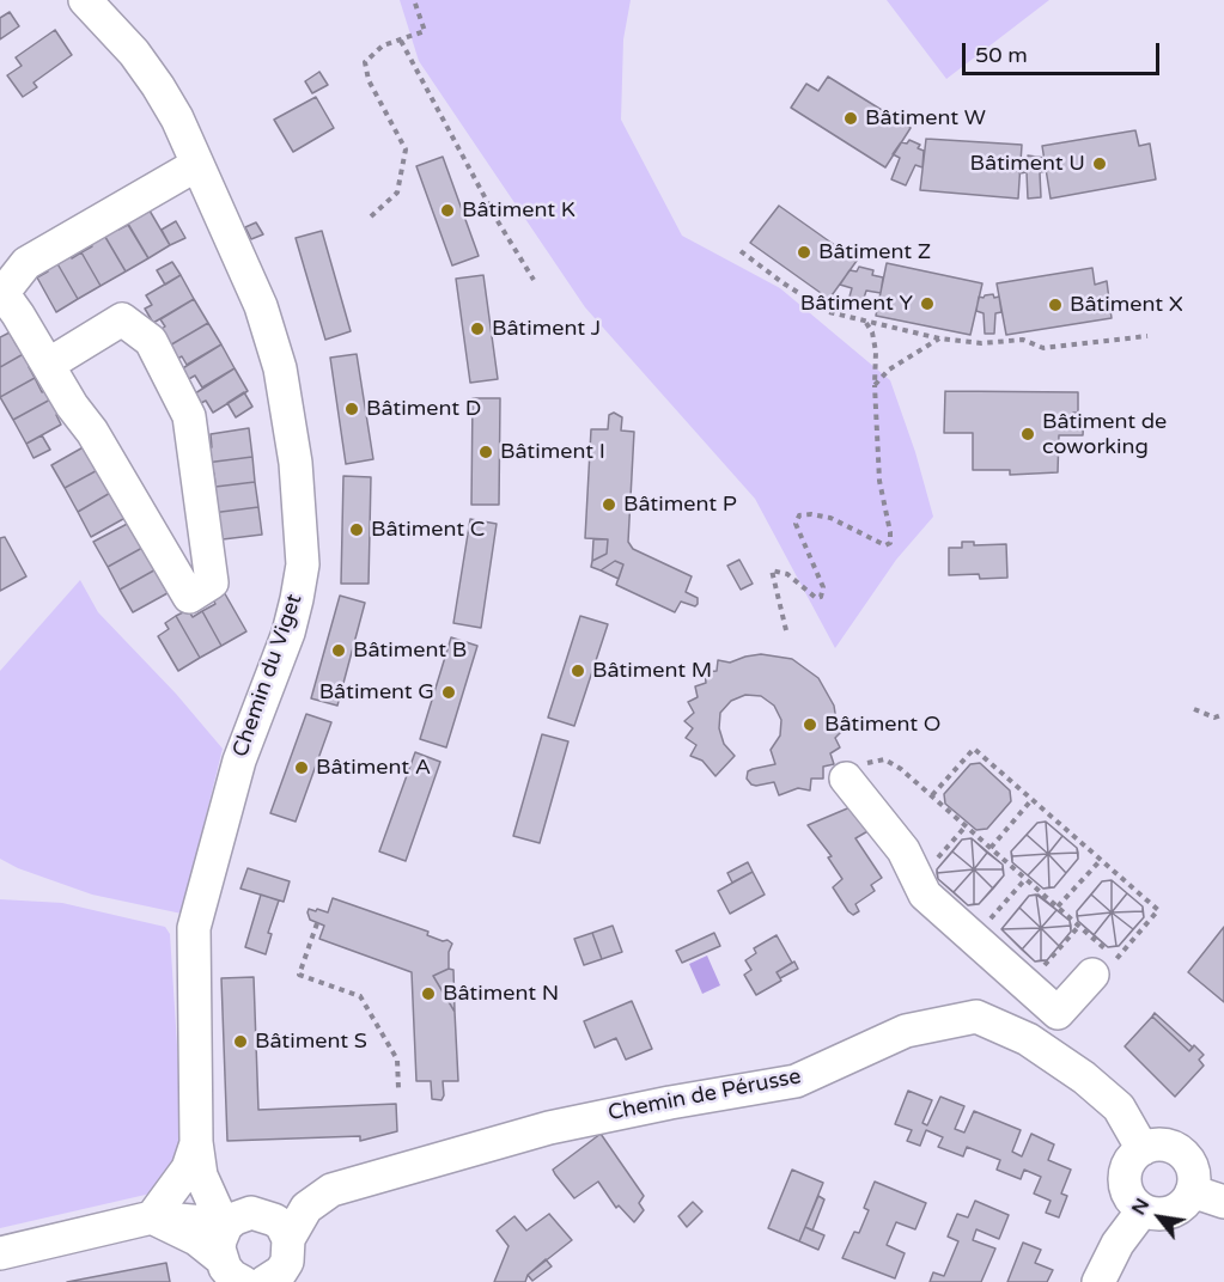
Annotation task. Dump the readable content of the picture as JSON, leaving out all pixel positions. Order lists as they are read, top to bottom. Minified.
{"streets":{"street":["Chemin du Viget","Chemin de Pérusse"]},"places":["Bâtiment W","Bâtiment U","Bâtiment K","Bâtiment Z","Bâtiment Y","Bâtiment X","Bâtiment J","Bâtiment D","Bâtiment de coworking","Bâtiment I","Bâtiment P","Bâtiment C","Bâtiment B","Bâtiment M","Bâtiment G","Bâtiment O","Bâtiment A","Bâtiment N","Bâtiment S"],"scale_bar":"50 m","north":"top left"}
